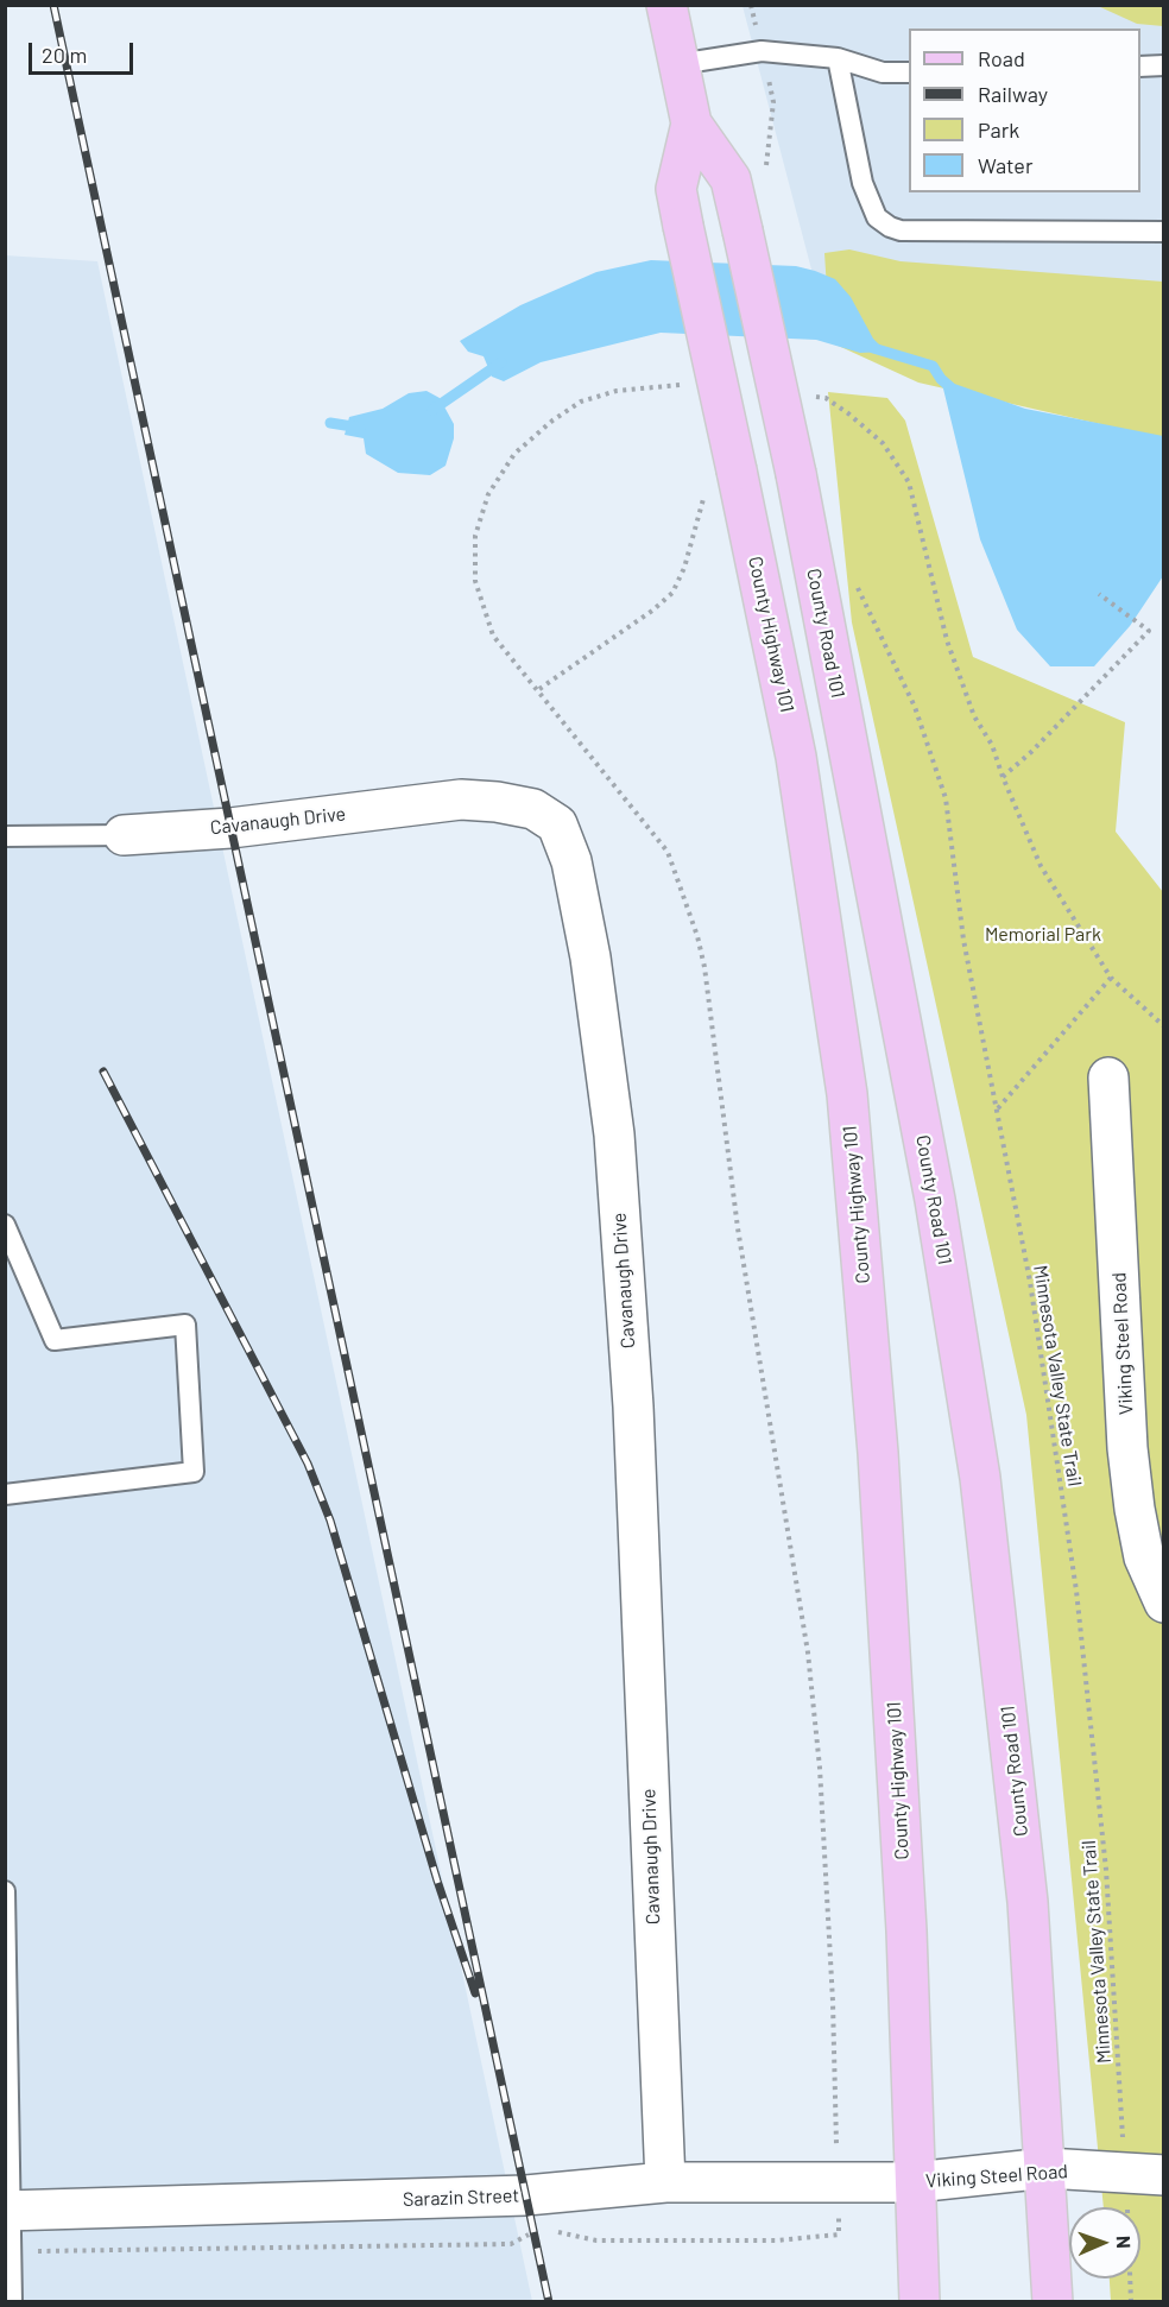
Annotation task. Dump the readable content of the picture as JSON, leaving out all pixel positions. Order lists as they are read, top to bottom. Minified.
{"streets":{"main road":["County Road 101","County Highway 101"],"street":["Cavanaugh Drive","Viking Steel Road","Sarazin Street"],"path":["Minnesota Valley State Trail"]},"crossings":[["County Road 101","County Highway 101"],["County Road 101","Viking Steel Road"],["County Highway 101","Viking Steel Road"],["County Highway 101","Sarazin Street"],["Cavanaugh Drive","Sarazin Street"],["Viking Steel Road","Minnesota Valley State Trail"],["Viking Steel Road","Sarazin Street"]],"parks":["Memorial Park"],"legend":["Road","Railway","Park","Water"],"scale_bar":"20 m","north":"right"}
